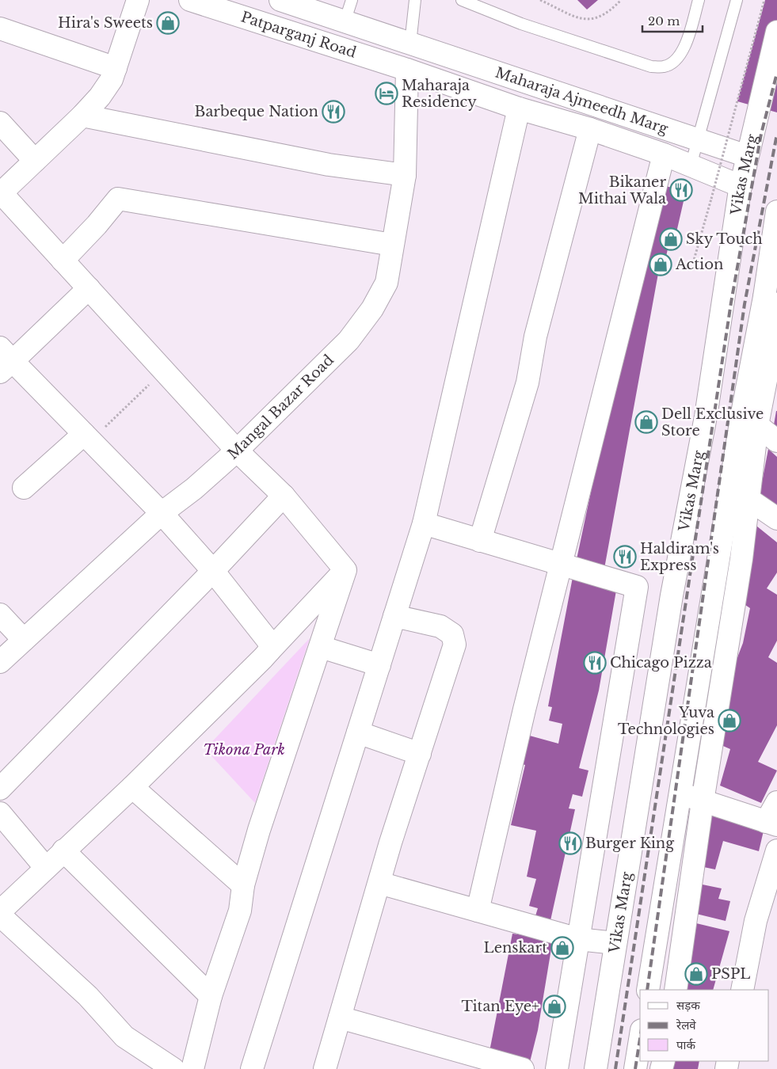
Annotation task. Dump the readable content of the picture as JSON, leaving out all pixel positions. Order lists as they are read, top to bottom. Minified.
{"streets":{"street":["Patparganj Road","Maharaja Ajmeedh Marg","Vikas Marg","Mangal Bazar Road"]},"crossings":[["Patparganj Road","Maharaja Ajmeedh Marg"],["Patparganj Road","Mangal Bazar Road"],["Maharaja Ajmeedh Marg","Vikas Marg"],["Maharaja Ajmeedh Marg","Mangal Bazar Road"]],"parks":["Tikona Park"],"places":{"shop":["Hira's Sweets","Sky Touch","Action","Dell Exclusive Store","Yuva Technologies","Lenskart","PSPL","Titan Eye+"],"hotel":["Maharaja Residency"],"restaurant":["Barbeque Nation","Bikaner Mithai Wala","Haldiram's Express","Chicago Pizza","Burger King"]},"legend":["सड़क","रेलवे","पार्क"],"scale_bar":"20 m"}
